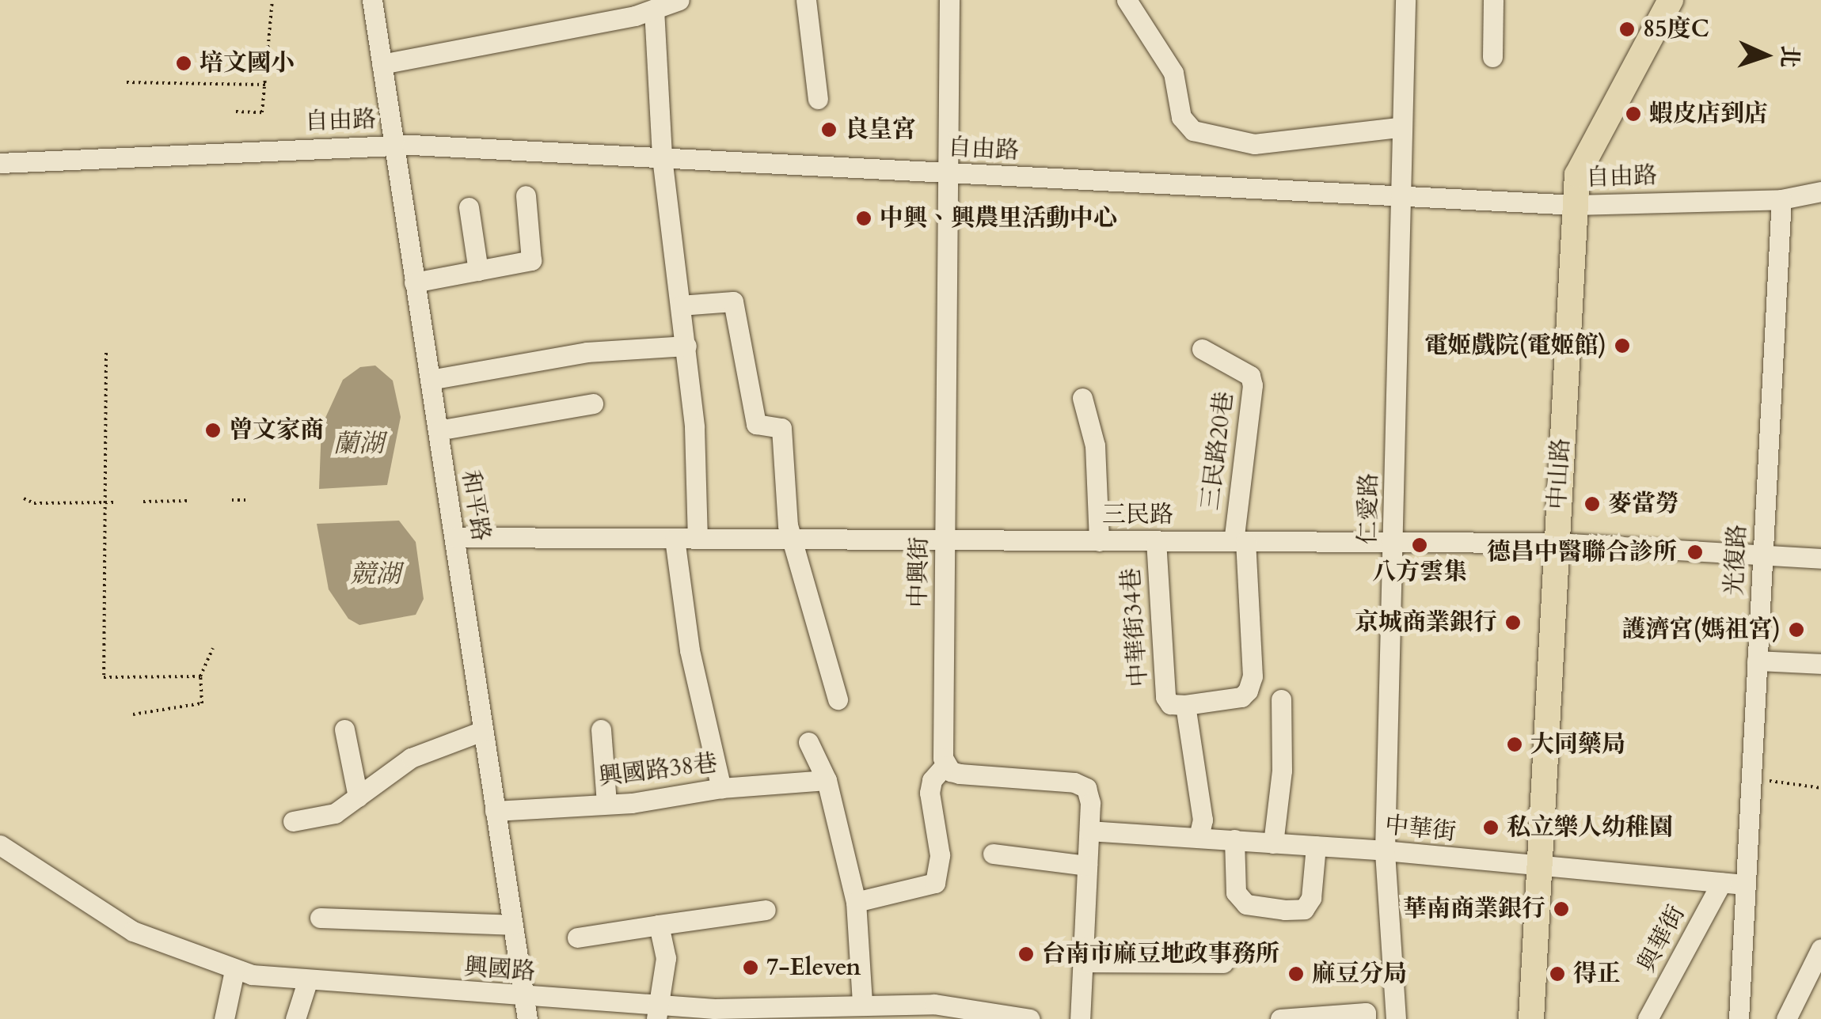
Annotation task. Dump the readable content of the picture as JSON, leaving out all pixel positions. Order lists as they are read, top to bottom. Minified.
{"streets":{"main road":["中山路"],"street":["自由路","三民路20巷","和平路","仁愛路","三民路","光復路","中興街","中華街34巷","興國路38巷","中華街","與華街","興國路"]},"crossings":[["自由路","中山路"],["自由路","和平路"],["自由路","仁愛路"],["自由路","光復路"],["自由路","中興街"],["三民路20巷","三民路"],["三民路20巷","中華街34巷"],["中山路","三民路"],["中山路","中華街"],["和平路","三民路"],["和平路","興國路38巷"],["和平路","興國路"],["仁愛路","三民路"],["仁愛路","中華街"],["三民路","光復路"],["三民路","中興街"],["三民路","中華街34巷"],["光復路","中華街"],["中華街34巷","中華街"],["中華街","與華街"]],"water":["蘭湖","競湖"],"places":["85度C","培文國小","蝦皮店到店","良皇宮","中興、興農里活動中心","電姬戲院(電姬館)","曾文家商","麥當勞","八方雲集","德昌中醫聯合診所","京城商業銀行","護濟宮(媽祖宮)","大同藥局","私立樂人幼稚園","華南商業銀行","台南市麻豆地政事務所","7-Eleven","麻豆分局","得正"],"north":"right"}
